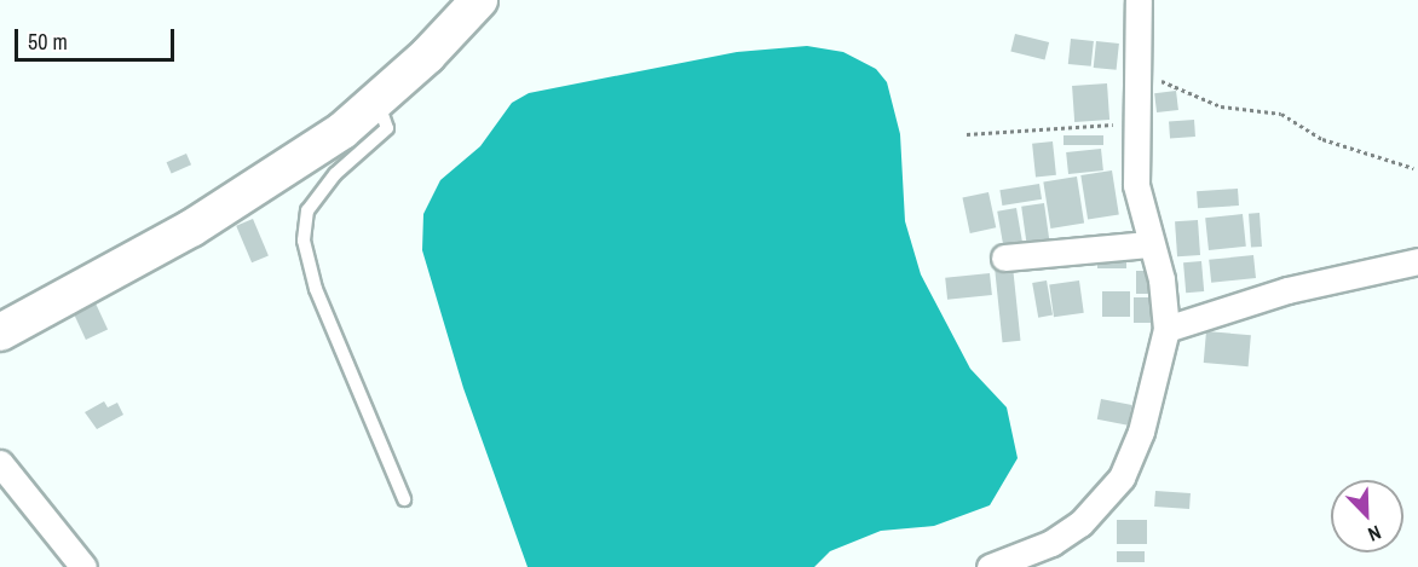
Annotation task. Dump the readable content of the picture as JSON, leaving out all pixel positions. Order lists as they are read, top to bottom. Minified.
{"scale_bar":"50 m","north":"bottom right"}
